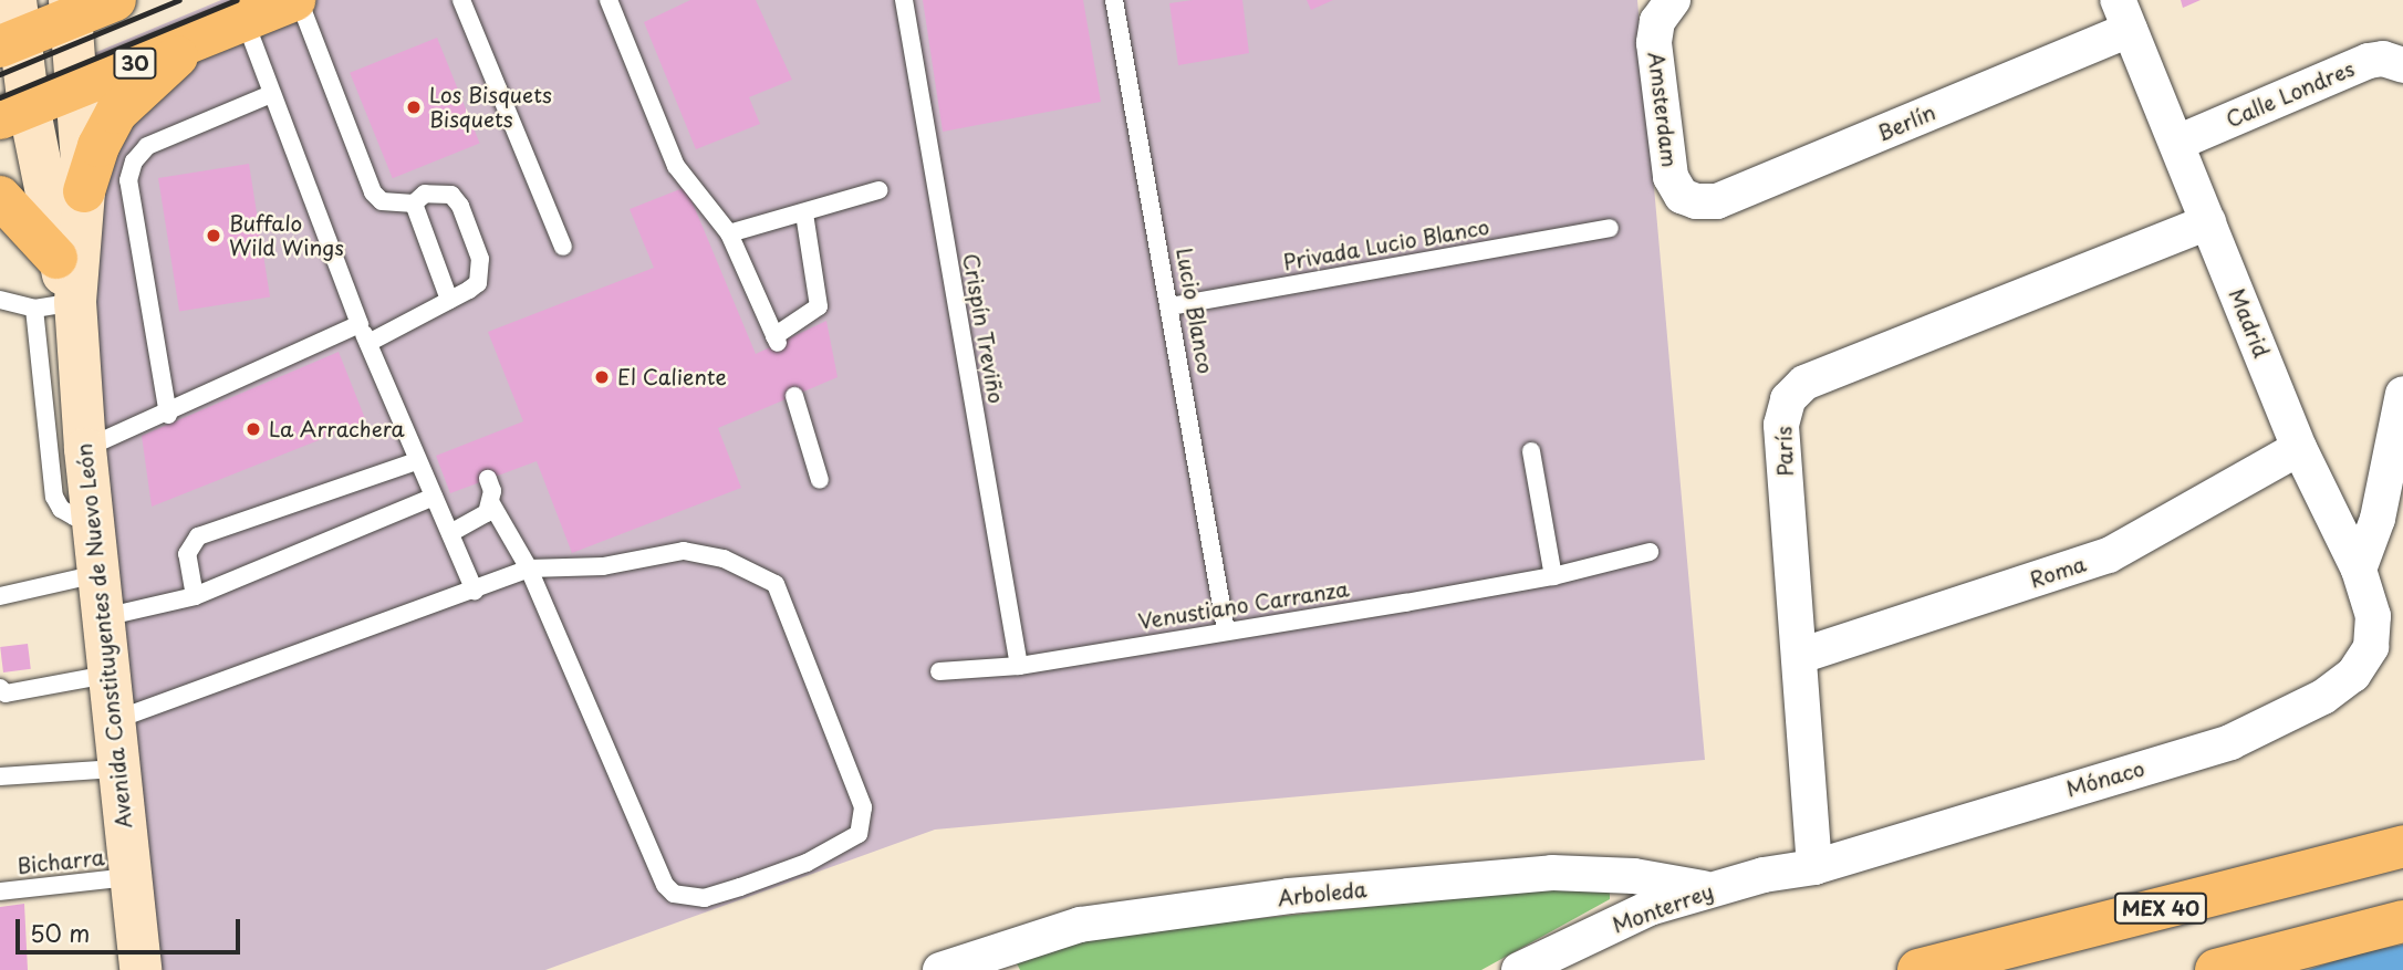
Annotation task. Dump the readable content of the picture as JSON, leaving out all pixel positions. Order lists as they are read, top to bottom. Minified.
{"streets":{"highway":["30","MEX 40"],"main road":["Avenida Constituyentes de Nuevo León"],"street":["Calle Londres","Amsterdam","Berlín","Madrid","París","Roma","Mónaco","Arboleda","Monterrey"],"lane":["Privada Lucio Blanco","Lucio Blanco","Crispín Treviño","Venustiano Carranza","Bicharra"]},"crossings":[["30","Avenida Constituyentes de Nuevo León"],["Calle Londres","Madrid"],["Amsterdam","Berlín"],["Berlín","Madrid"],["Privada Lucio Blanco","Lucio Blanco"],["Lucio Blanco","Venustiano Carranza"],["Madrid","París"],["Madrid","Roma"],["Madrid","Mónaco"],["Crispín Treviño","Venustiano Carranza"],["París","Roma"],["París","Mónaco"],["París","Monterrey"],["Avenida Constituyentes de Nuevo León","Bicharra"],["Mónaco","Monterrey"],["Arboleda","Monterrey"]],"places":["Los Bisquets Bisquets","Buffalo Wild Wings","El Caliente","La Arrachera"],"scale_bar":"50 m"}
